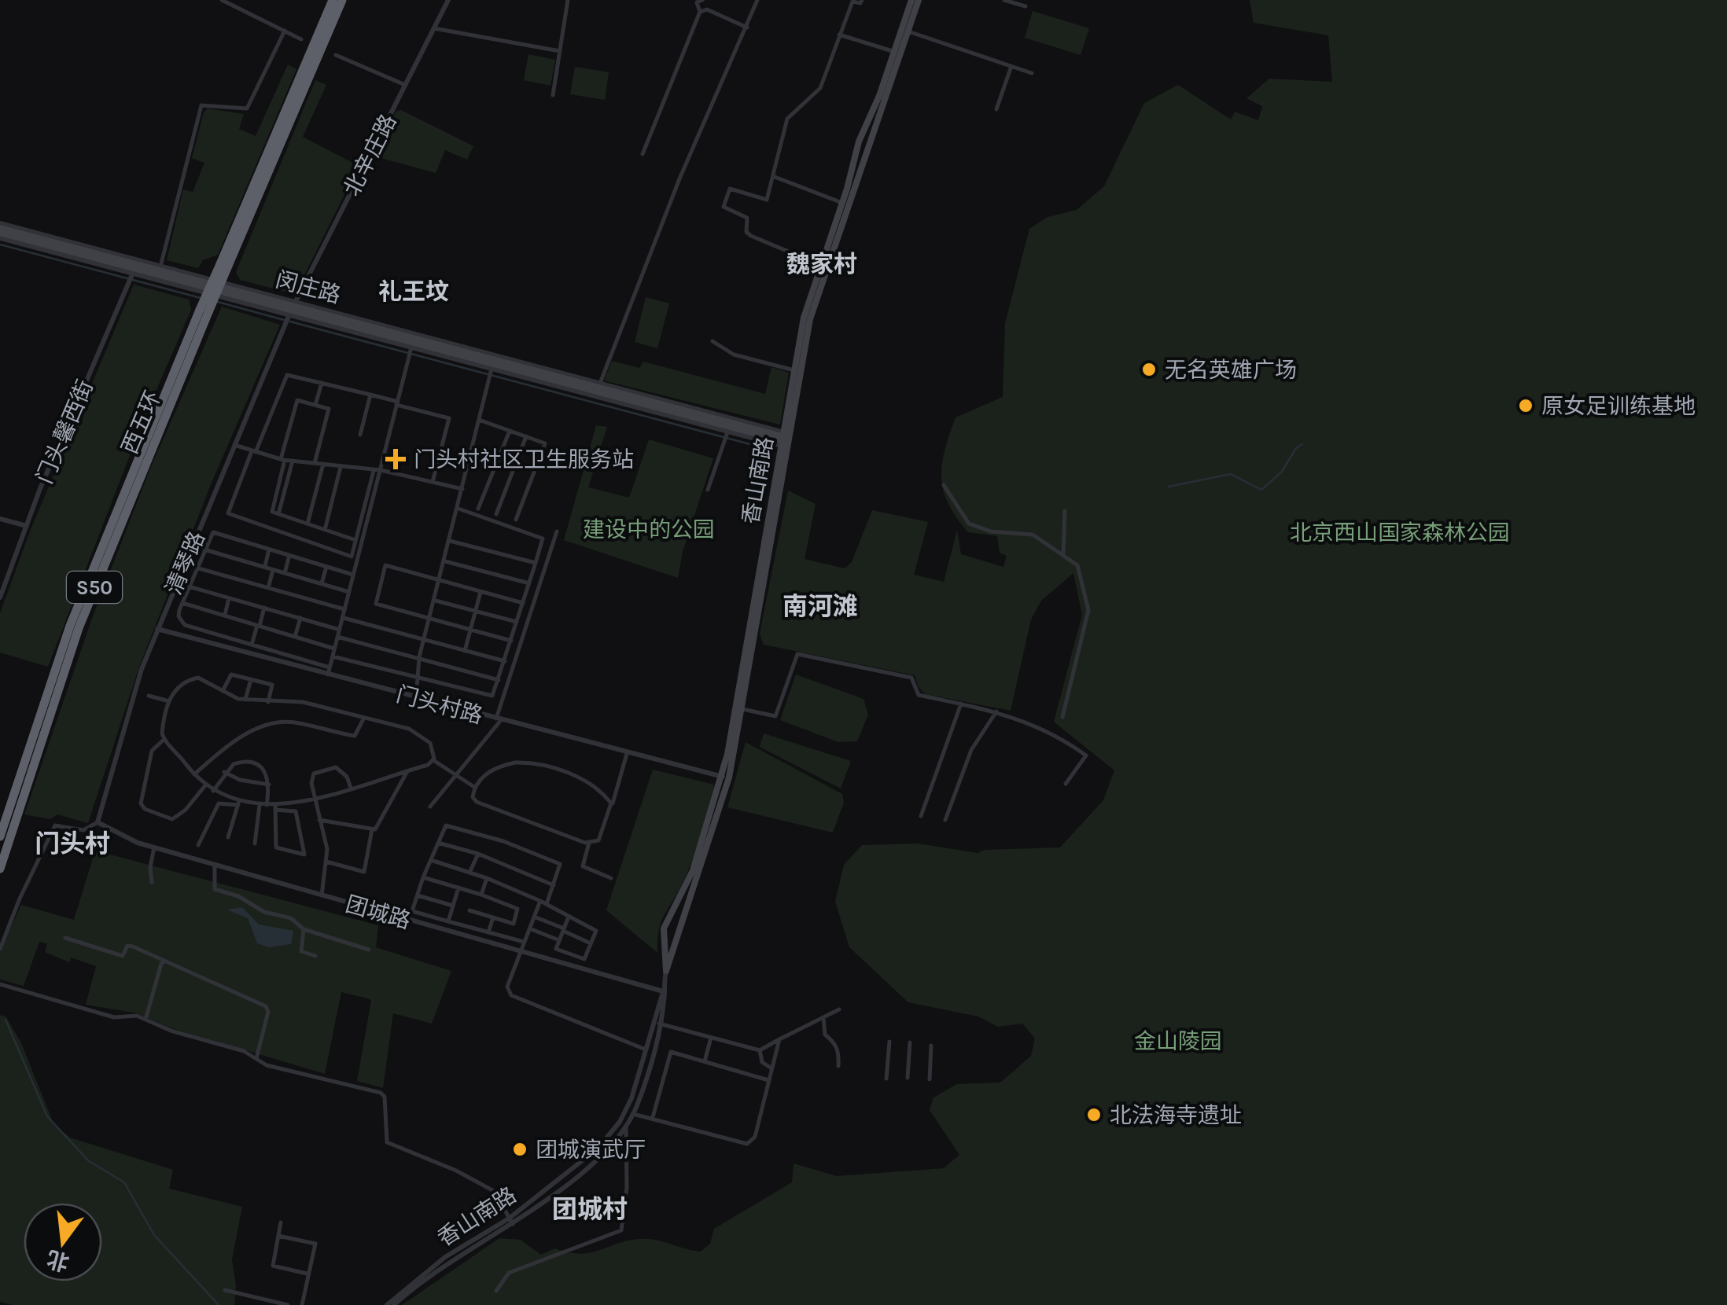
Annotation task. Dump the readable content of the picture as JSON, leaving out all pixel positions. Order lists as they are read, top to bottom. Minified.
{"streets":{"highway":["西五环","S50"],"main road":["闵庄路","香山南路"],"street":["北辛庄路","门头馨西街","清琴路","门头村路","团城路"]},"crossings":[["北辛庄路","闵庄路"],["北辛庄路","清琴路"],["闵庄路","门头馨西街"],["闵庄路","香山南路"],["闵庄路","清琴路"],["香山南路","门头村路"],["香山南路","团城路"],["清琴路","门头村路"],["清琴路","团城路"]],"districts":["魏家村","礼王坟","南河滩","门头村","团城村"],"parks":["建设中的公园","北京西山国家森林公园","金山陵园"],"places":{"other":["无名英雄广场","原女足训练基地","北法海寺遗址","团城演武厅"],"health":["门头村社区卫生服务站"]},"north":"bottom"}
